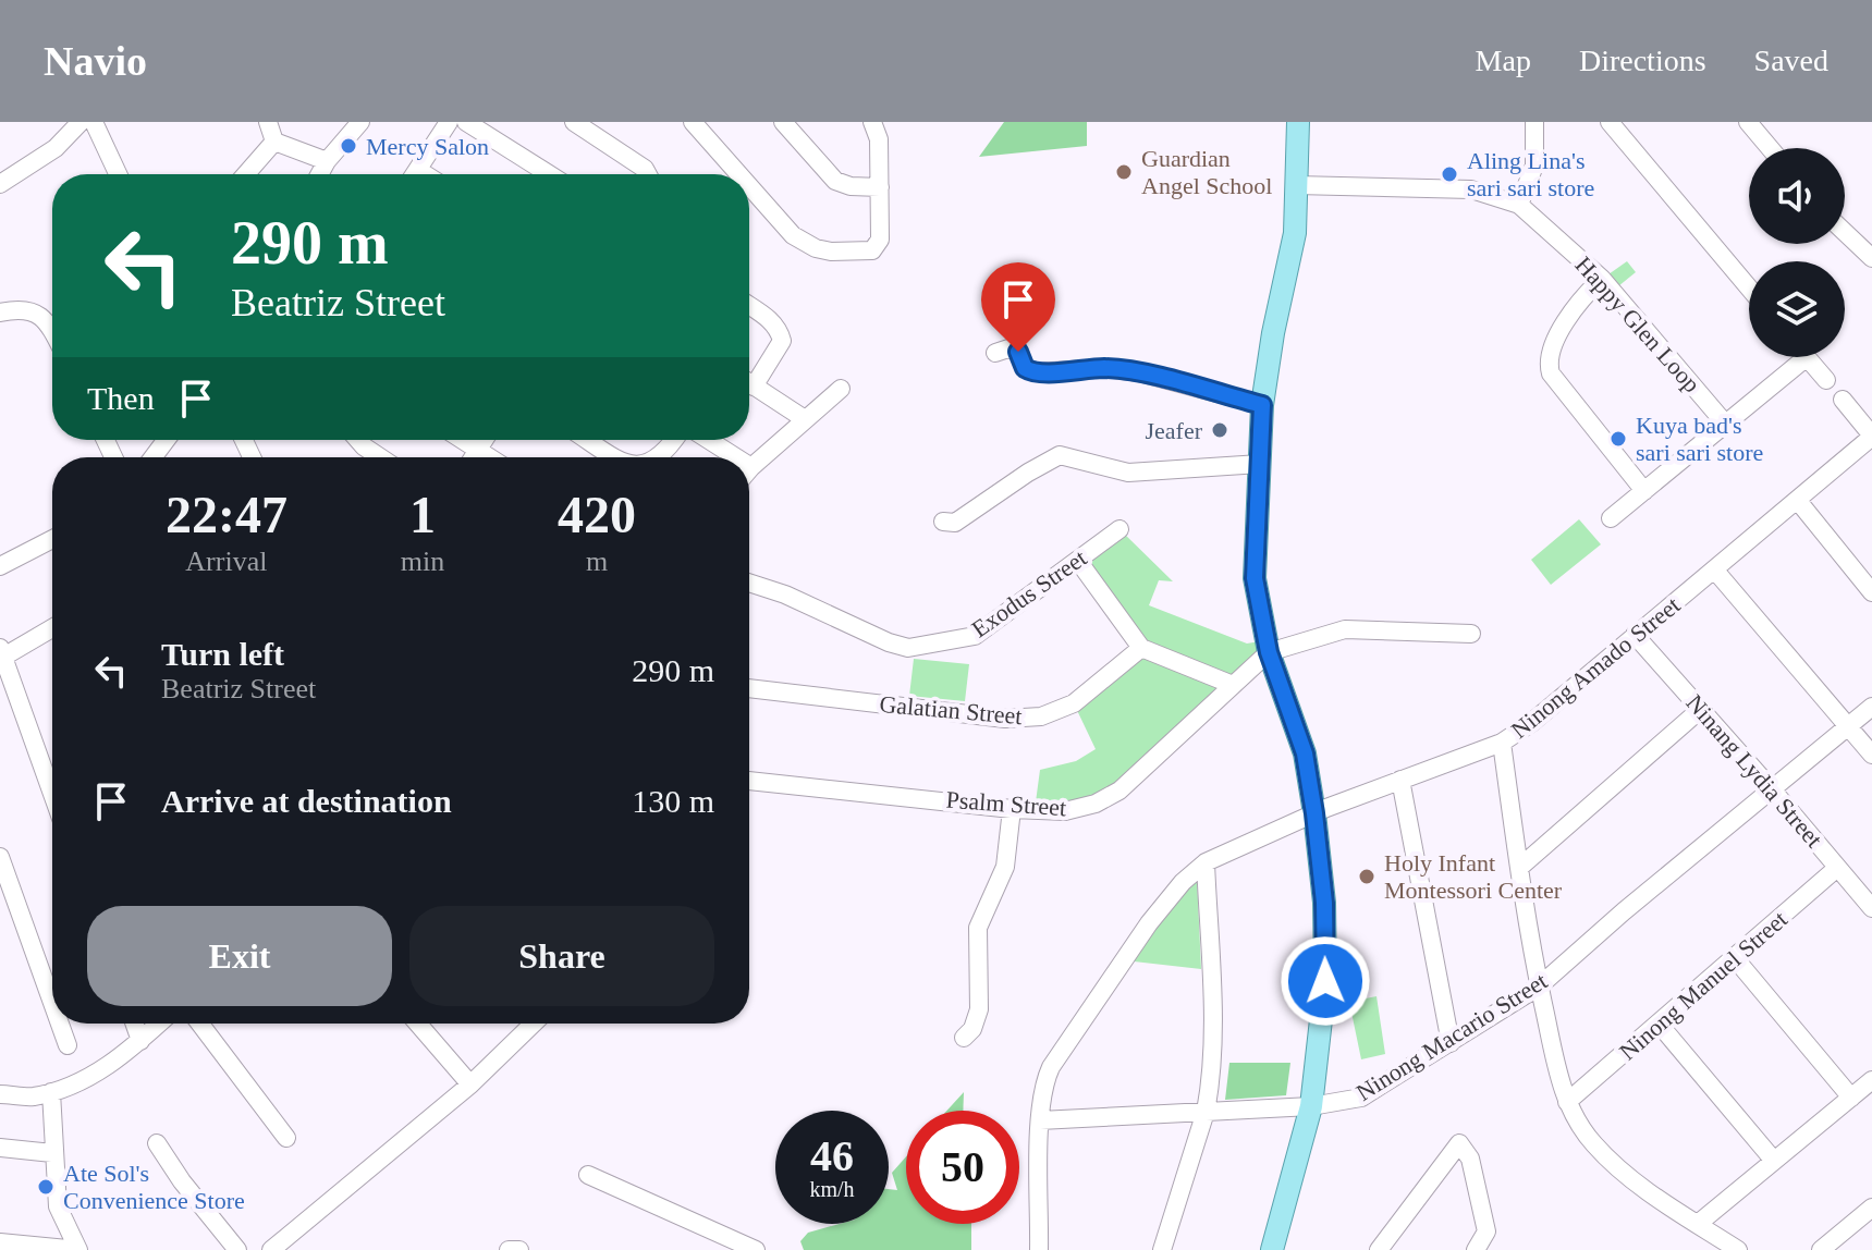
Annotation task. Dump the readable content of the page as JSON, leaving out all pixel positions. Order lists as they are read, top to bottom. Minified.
{"streets":{"street":["Happy Glen Loop","Exodus Street","Ninong Amado Street","Galatian Street","Ninang Lydia Street","Psalm Street","Ninong Manuel Street","Ninong Macario Street"]},"crossings":[["Ninong Amado Street","Ninang Lydia Street"],["Ninong Amado Street","Ninong Macario Street"],["Ninang Lydia Street","Ninong Manuel Street"],["Ninang Lydia Street","Ninong Macario Street"]],"places":["Mercy Salon","Guardian Angel School","Aling Lina's sari sari store","Jeafer","Kuya bad's sari sari store","Holy Infant Montessori Center","Ate Sol's Convenience Store"],"page":{"header":"Navio","nav":["Map","Directions","Saved"],"turn":["290 m","Beatriz Street"],"then":"Then","eta":["22:47","Arrival","1","min","420","m"],"list":[{"name":"Turn left","note":"Beatriz Street","value":"290 m"},{"name":"Arrive at destination","value":"130 m"}],"buttons":["Exit","Share"],"speed":"46 km/h","limit":"50"}}
